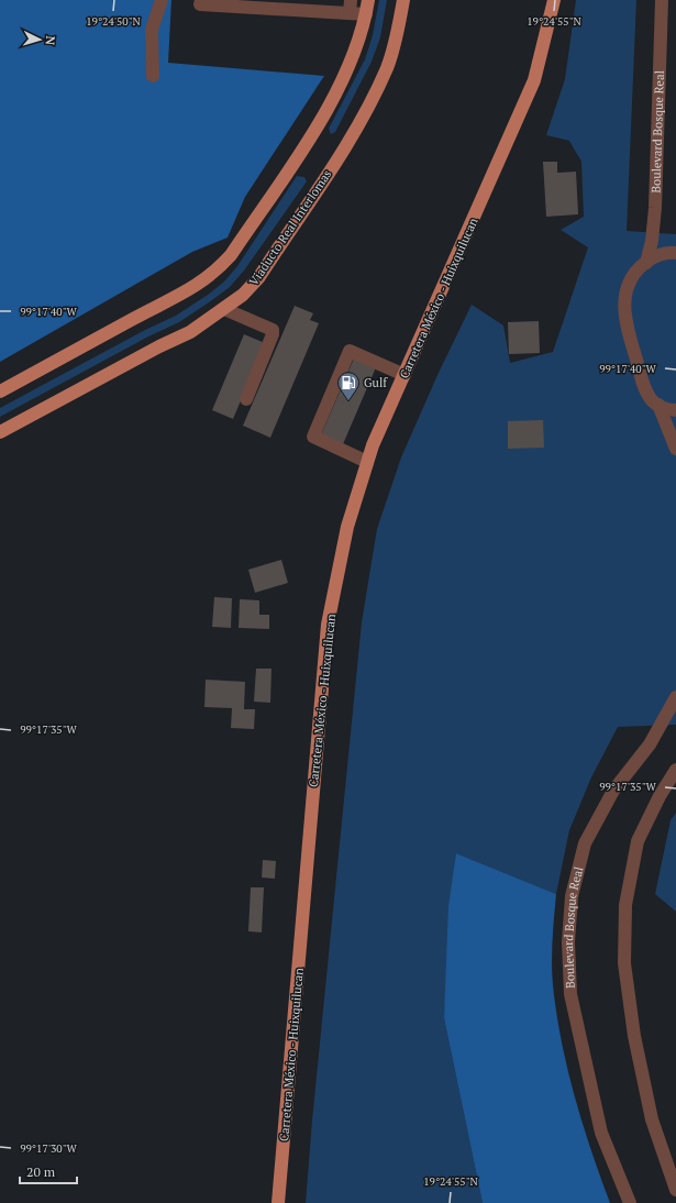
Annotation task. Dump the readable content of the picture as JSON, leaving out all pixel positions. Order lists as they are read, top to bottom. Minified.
{"streets":{"main road":["Viaducto Real Interlomas","Carretera México - Huixquilucan"],"street":["Boulevard Bosque Real"]},"places":{"fuel station":["Gulf"]},"scale_bar":"20 m","north":"right","coordinates":["19°24'50\"N","19°24'55\"N","99°17'40\"W","99°17'35\"W","99°17'30\"W"]}
